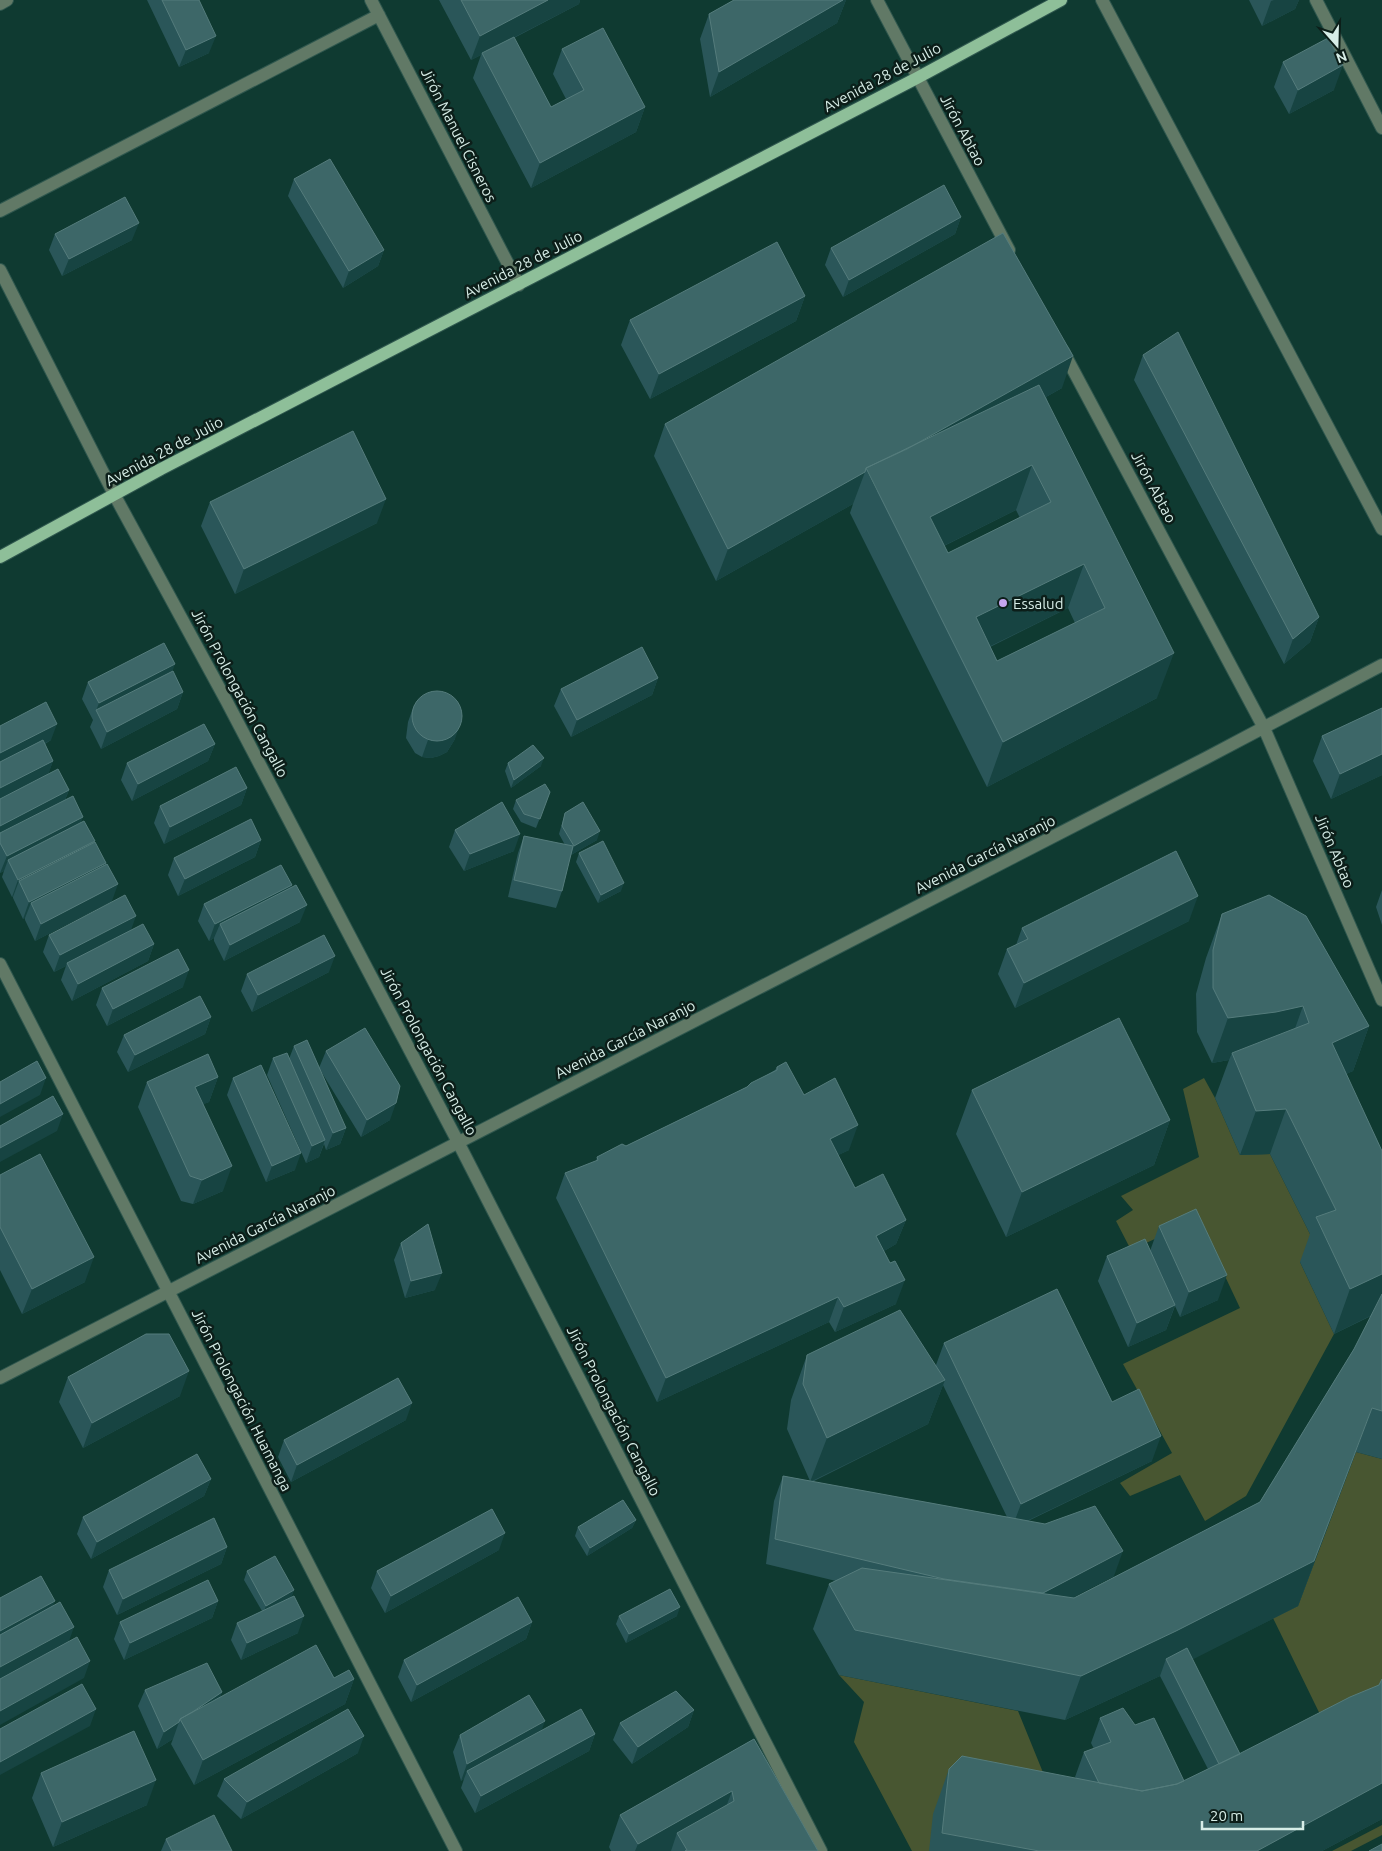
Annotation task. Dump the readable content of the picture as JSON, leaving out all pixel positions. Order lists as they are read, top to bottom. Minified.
{"streets":{"main road":["Avenida 28 de Julio"],"street":["Jirón Abtao","Jirón Manuel Cisneros","Jirón Prolongación Cangallo","Avenida García Naranjo","Jirón Prolongación Huamanga"]},"crossings":[["Avenida 28 de Julio","Jirón Abtao"],["Avenida 28 de Julio","Jirón Manuel Cisneros"],["Avenida 28 de Julio","Jirón Prolongación Cangallo"],["Jirón Abtao","Avenida García Naranjo"],["Jirón Prolongación Cangallo","Avenida García Naranjo"],["Avenida García Naranjo","Jirón Prolongación Huamanga"]],"places":["Essalud"],"scale_bar":"20 m","north":"bottom"}
